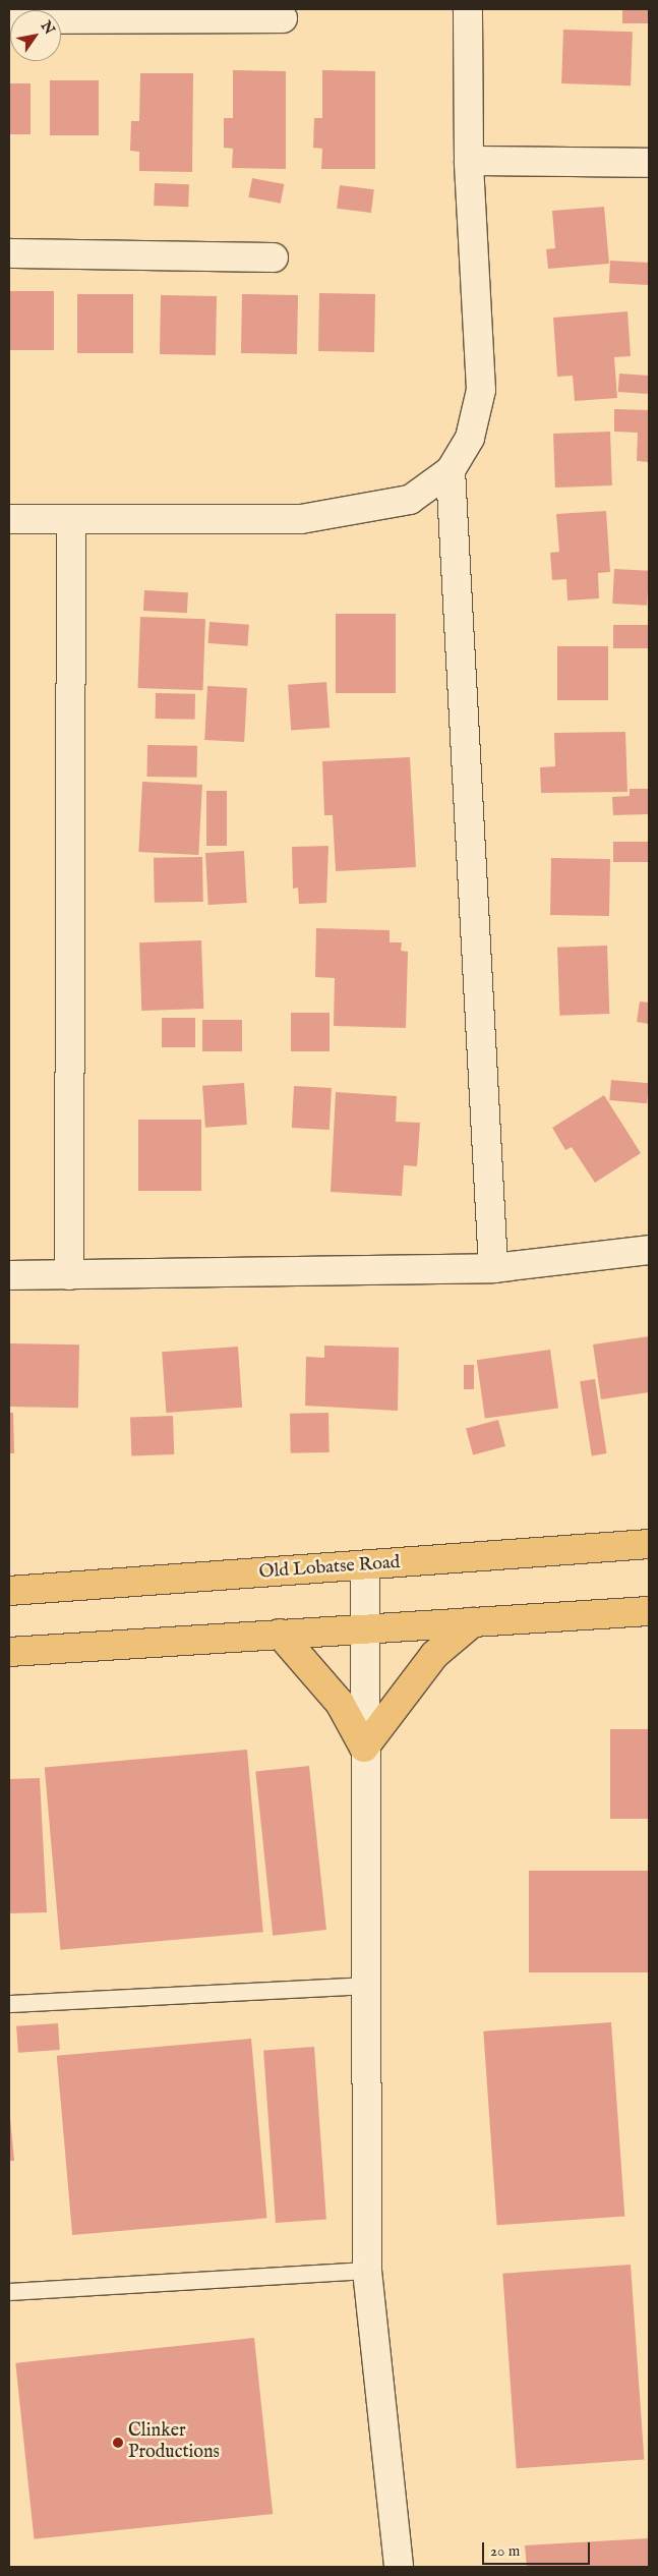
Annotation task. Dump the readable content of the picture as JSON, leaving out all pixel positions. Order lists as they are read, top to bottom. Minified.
{"streets":{"main road":["Old Lobatse Road"]},"places":["Clinker Productions"],"scale_bar":"20 m","north":"top right"}
